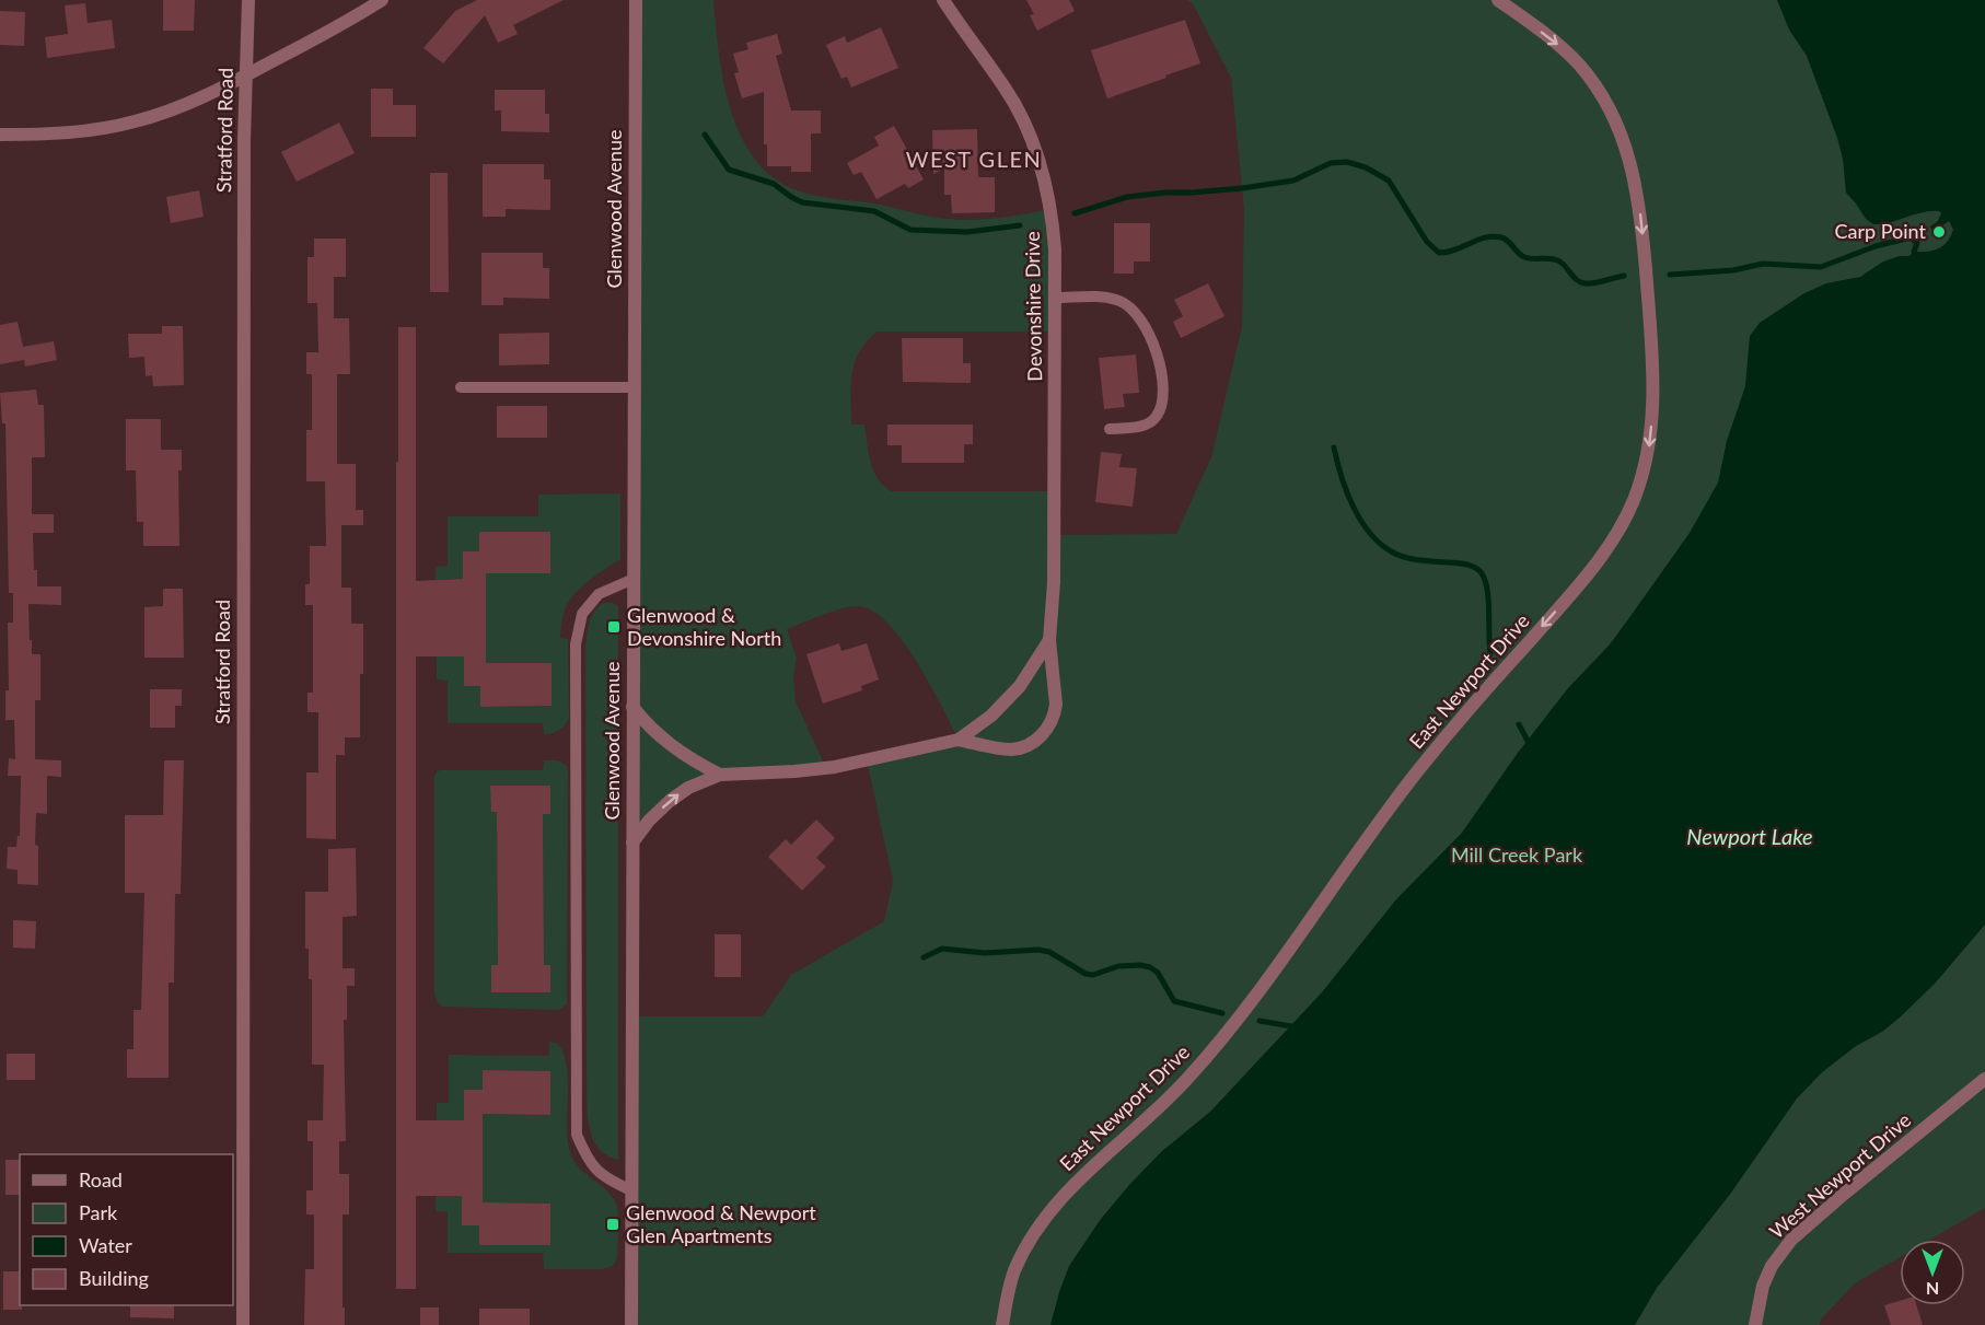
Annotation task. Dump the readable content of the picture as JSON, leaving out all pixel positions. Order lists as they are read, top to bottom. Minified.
{"streets":{"street":["Stratford Road","Glenwood Avenue","Devonshire Drive","East Newport Drive","West Newport Drive"]},"crossings":[["Glenwood Avenue","Devonshire Drive"]],"one_way":["East Newport Drive"],"districts":["WEST GLEN"],"water":["Newport Lake"],"parks":["Mill Creek Park"],"places":{"other":["Carp Point"],"transit":["Glenwood & Devonshire North","Glenwood & Newport Glen Apartments"]},"legend":["Road","Park","Water","Building"],"north":"bottom"}
